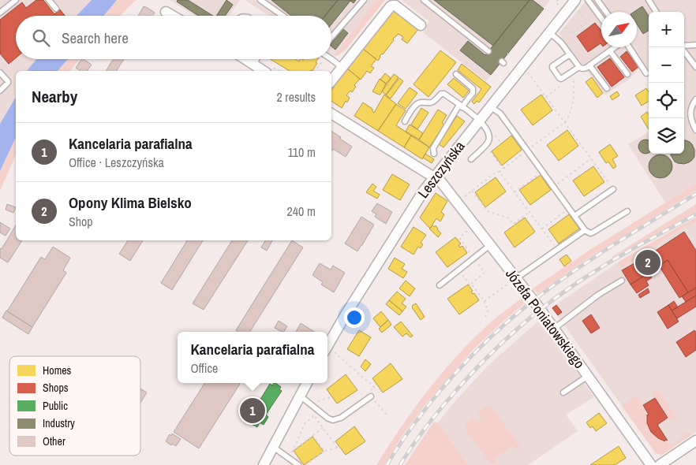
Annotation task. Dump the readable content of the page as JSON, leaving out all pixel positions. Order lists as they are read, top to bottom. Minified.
{"streets":{"street":["Leszczyńska","Józefa Poniatowskiego"]},"crossings":[["Leszczyńska","Józefa Poniatowskiego"]],"legend":["Homes","Shops","Public","Industry","Other"],"north":"top right","page":{"map_buttons":["+","−"],"search":"Search here","heading":["Nearby","2 results"],"list":[{"mark":"1","name":"Kancelaria parafialna","note":"Office · Leszczyńska","value":"110 m"},{"mark":"2","name":"Opony Klima Bielsko","note":"Shop","value":"240 m"}],"pins":["2","1"],"popup":["Kancelaria parafialna","Office"]}}
